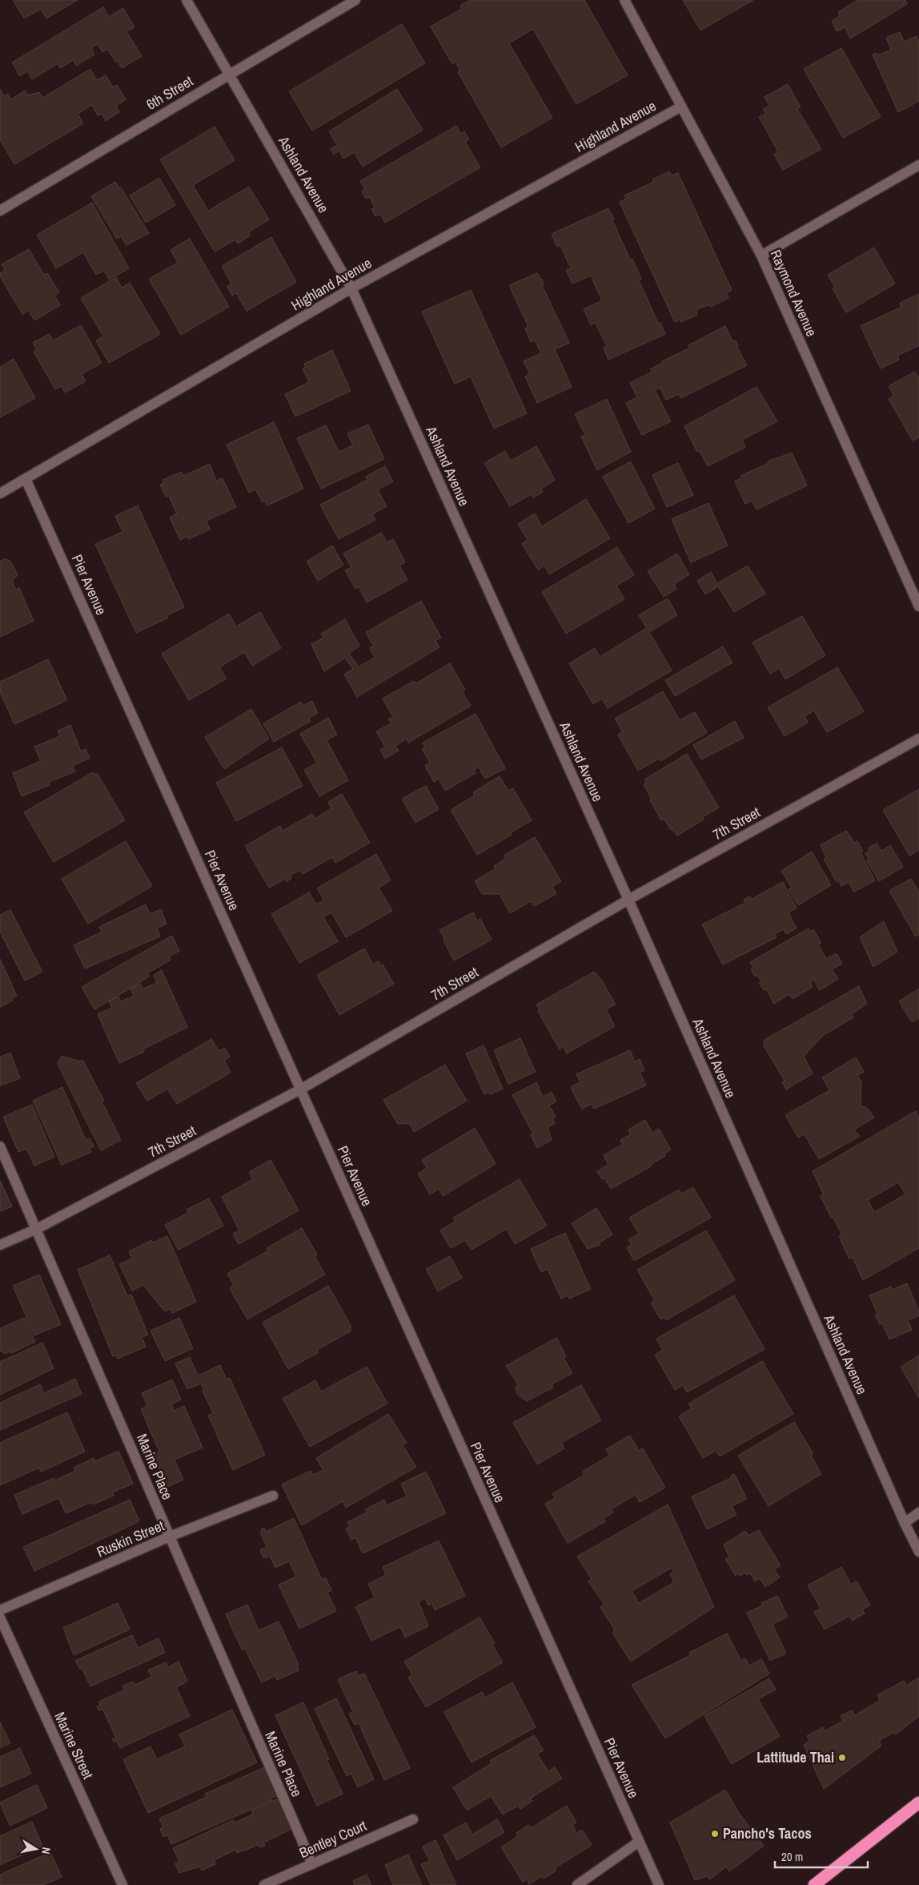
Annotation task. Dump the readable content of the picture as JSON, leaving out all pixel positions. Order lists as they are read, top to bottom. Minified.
{"streets":{"street":["6th Street","Highland Avenue","Ashland Avenue","Raymond Avenue","Pier Avenue","7th Street","Marine Place","Ruskin Street","Marine Street","Bentley Court"]},"crossings":[["6th Street","Ashland Avenue"],["Highland Avenue","Ashland Avenue"],["Highland Avenue","Raymond Avenue"],["Highland Avenue","Pier Avenue"],["Ashland Avenue","7th Street"],["Pier Avenue","7th Street"],["7th Street","Marine Place"],["Marine Place","Ruskin Street"],["Marine Place","Bentley Court"]],"places":["Lattitude Thai","Pancho's Tacos"],"scale_bar":"20 m","north":"right"}
